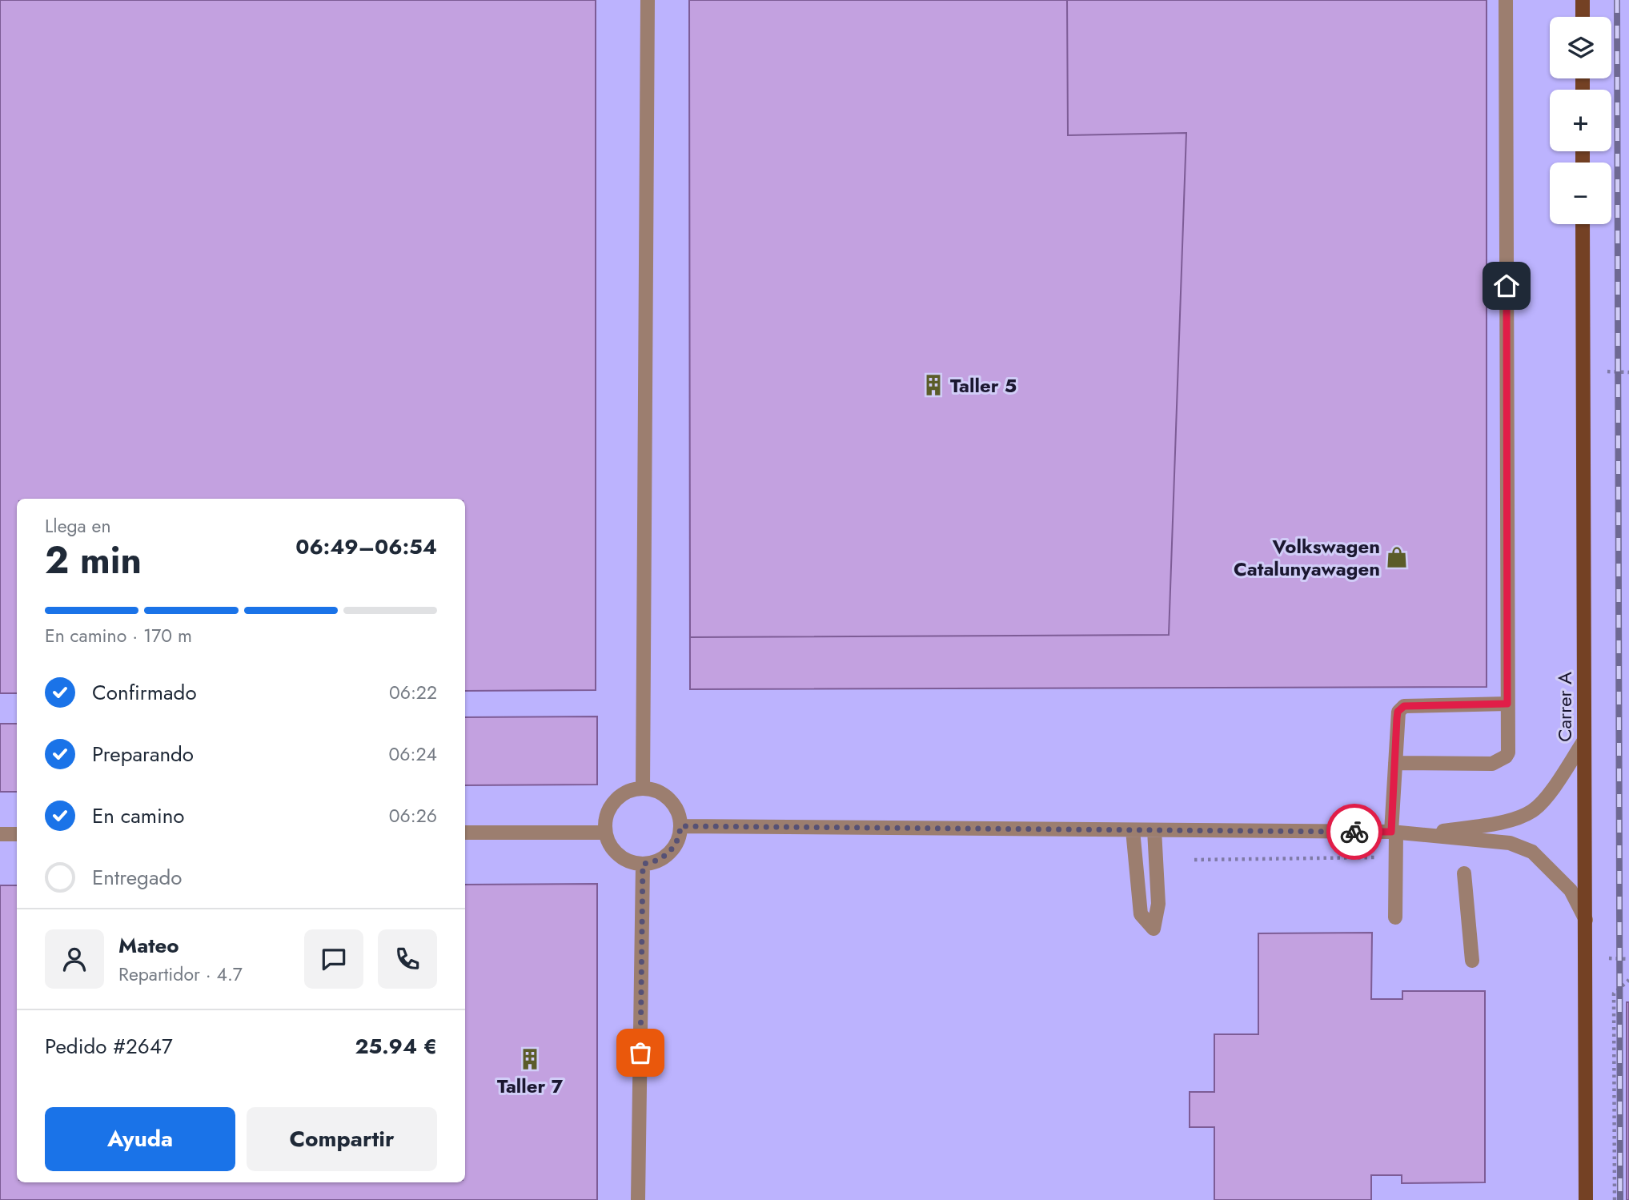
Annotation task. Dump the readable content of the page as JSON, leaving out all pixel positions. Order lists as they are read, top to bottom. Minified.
{"streets":{"main road":["Carrer A"]},"places":{"building":["Taller 5","Taller 7"],"shop":["Volkswagen Catalunyawagen"]},"page":{"map_buttons":["+","−"],"heading":["2 min","Llega en","06:49–06:54"],"panel":["Mateo","Repartidor · 4.7","Pedido #2647","25.94 €"],"bar":"En camino · 170 m","list":[["Confirmado","06:22"],["Preparando","06:24"],["En camino","06:26"],"Entregado"],"buttons":["Ayuda","Compartir"]}}
